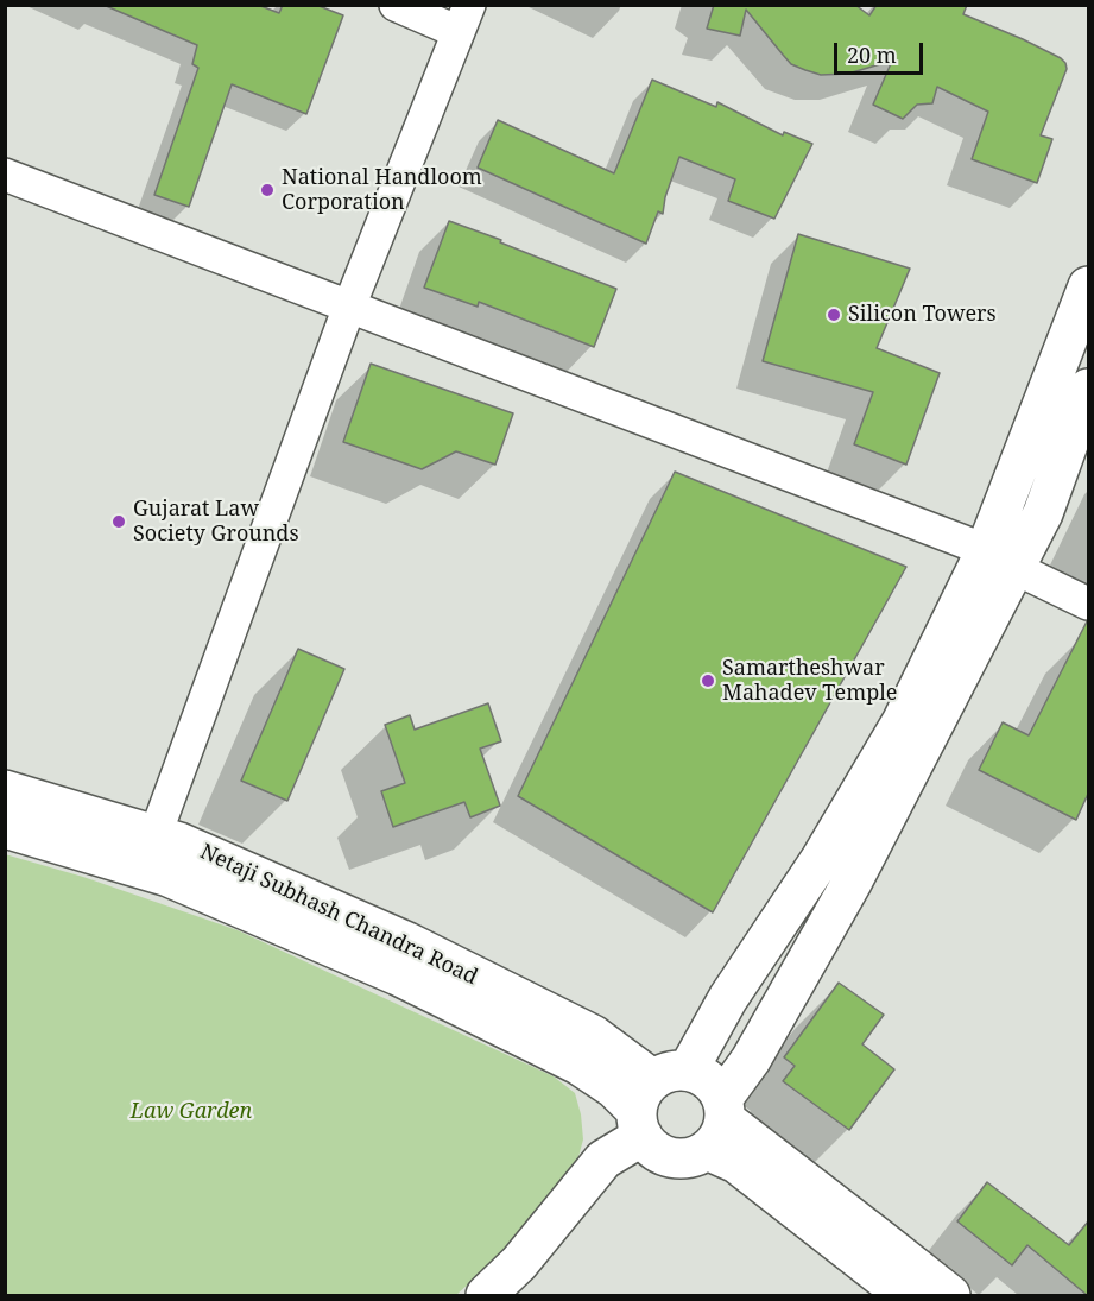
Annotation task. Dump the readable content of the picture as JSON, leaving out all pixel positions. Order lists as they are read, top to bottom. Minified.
{"streets":{"main road":["Netaji Subhash Chandra Road"]},"parks":["Law Garden"],"places":["National Handloom Corporation","Silicon Towers","Gujarat Law Society Grounds","Samartheshwar Mahadev Temple"],"scale_bar":"20 m"}
